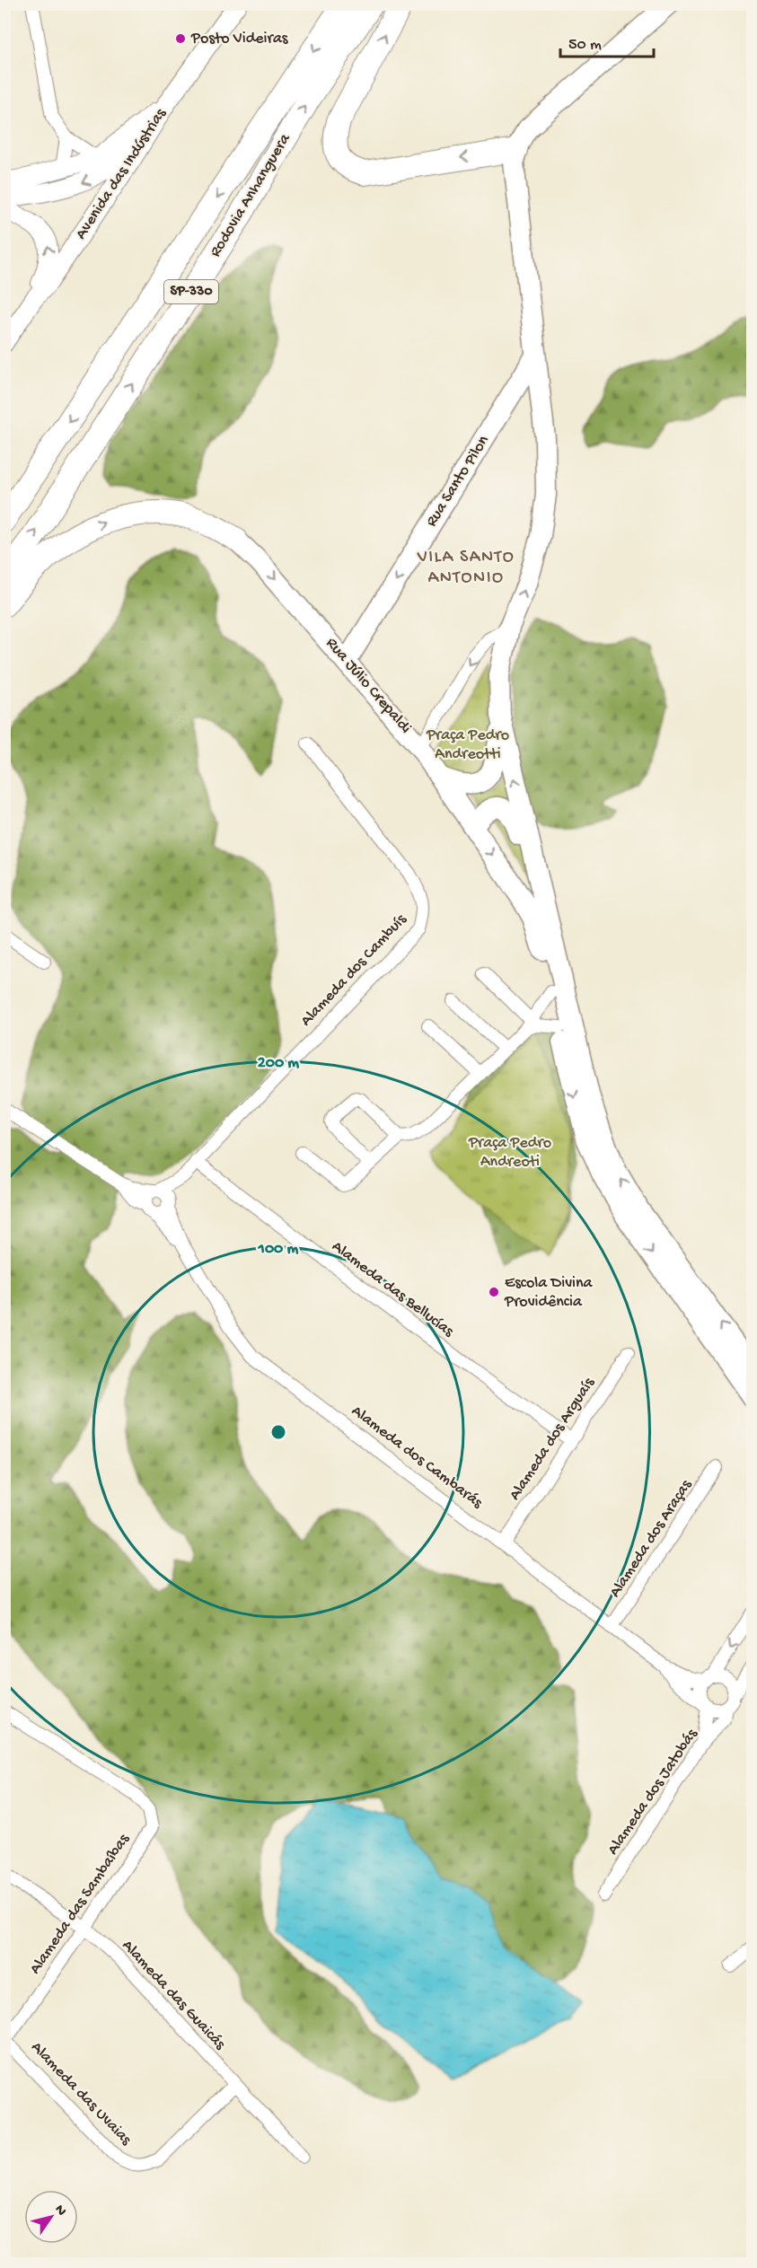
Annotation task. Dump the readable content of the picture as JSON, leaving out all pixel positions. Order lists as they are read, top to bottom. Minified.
{"streets":{"highway":["Rodovia Anhanguera","SP-330"],"main road":["Avenida das Indústrias","Rua Santo Pilon","Rua Júlio Crepaldi"],"street":["Alameda dos Cambuís","Alameda das Bellucías","Alameda dos Arguaís","Alameda dos Cambarás","Alameda dos Araças","Alameda dos Jatobás","Alameda das Sambaíbas","Alameda das Guaicás","Alameda das Uvaias"]},"crossings":[["Rua Santo Pilon","Rua Júlio Crepaldi"],["Alameda dos Cambuís","Alameda das Bellucías"],["Alameda dos Cambuís","Alameda dos Cambarás"],["Alameda das Bellucías","Alameda dos Arguaís"],["Alameda dos Arguaís","Alameda dos Cambarás"],["Alameda dos Cambarás","Alameda dos Araças"],["Alameda dos Cambarás","Alameda dos Jatobás"],["Alameda das Sambaíbas","Alameda das Guaicás"],["Alameda das Sambaíbas","Alameda das Uvaias"],["Alameda das Guaicás","Alameda das Uvaias"]],"districts":["VILA SANTO ANTONIO"],"parks":["Praça Pedro Andreotti","Praça Pedro Andreoti"],"places":["Posto Videiras","Escola Divina Providência"],"scale_bar":"50 m","north":"top right","rings":["200 m","100 m"]}
